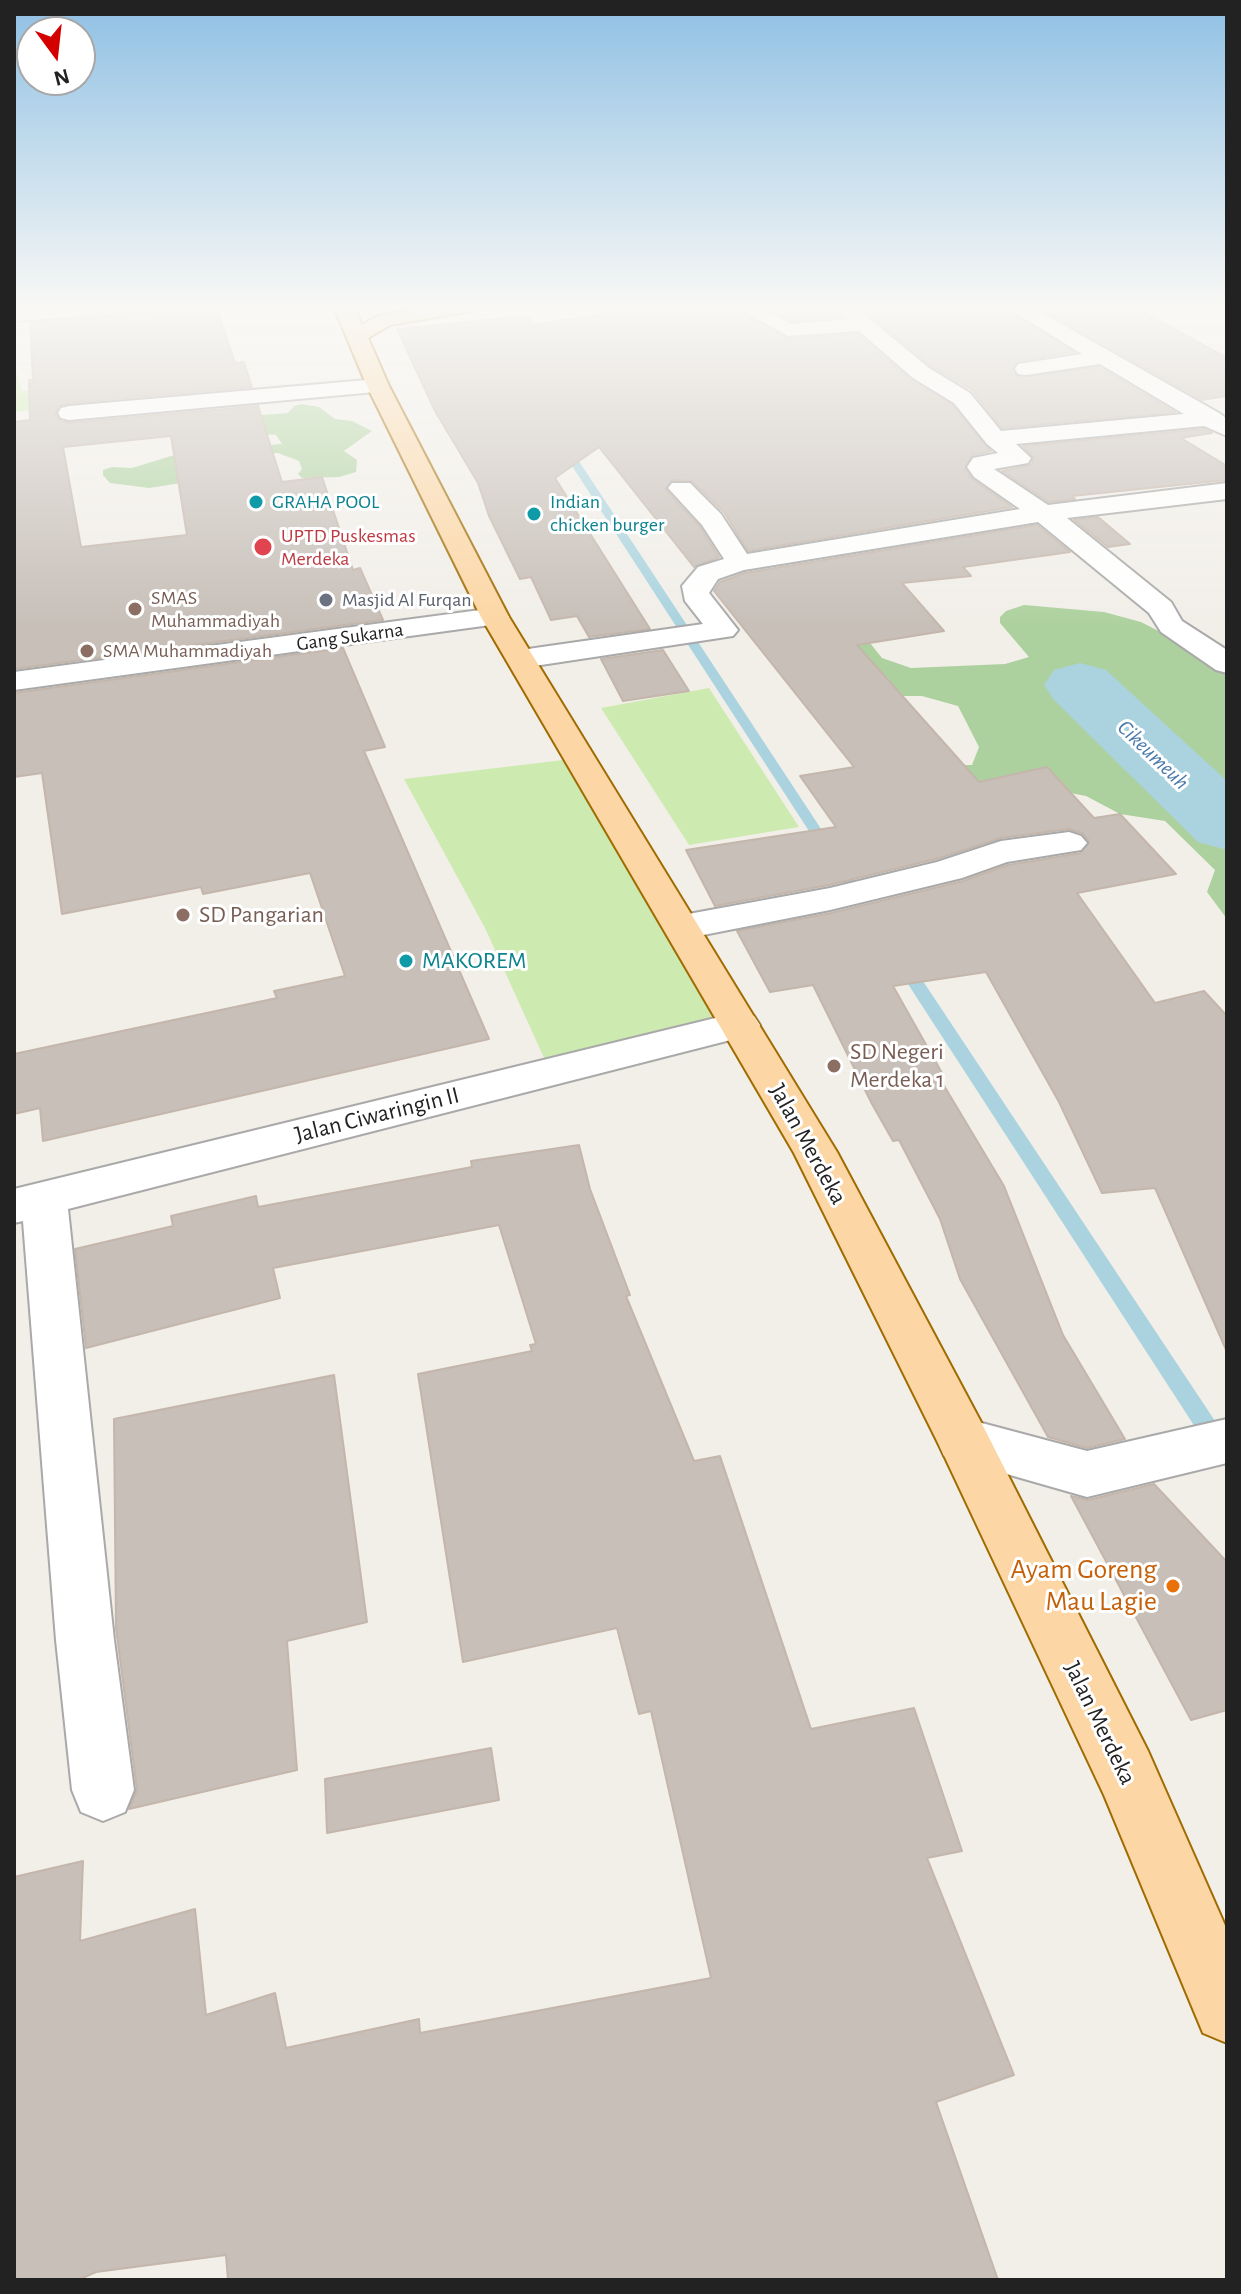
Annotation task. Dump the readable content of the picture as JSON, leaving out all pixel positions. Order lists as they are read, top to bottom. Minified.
{"streets":{"main road":["Jalan Merdeka"],"street":["Gang Sukarna","Jalan Ciwaringin II"]},"crossings":[["Gang Sukarna","Jalan Merdeka"],["Jalan Ciwaringin II","Jalan Merdeka"]],"water":["Cikeumeuh"],"places":["GRAHA POOL","Indian chicken burger","UPTD Puskesmas Merdeka","Masjid Al Furqan","SMAS Muhammadiyah","SMA Muhammadiyah","SD Pangarian","MAKOREM","SD Negeri Merdeka 1","Ayam Goreng Mau Lagie"],"north":"bottom"}
